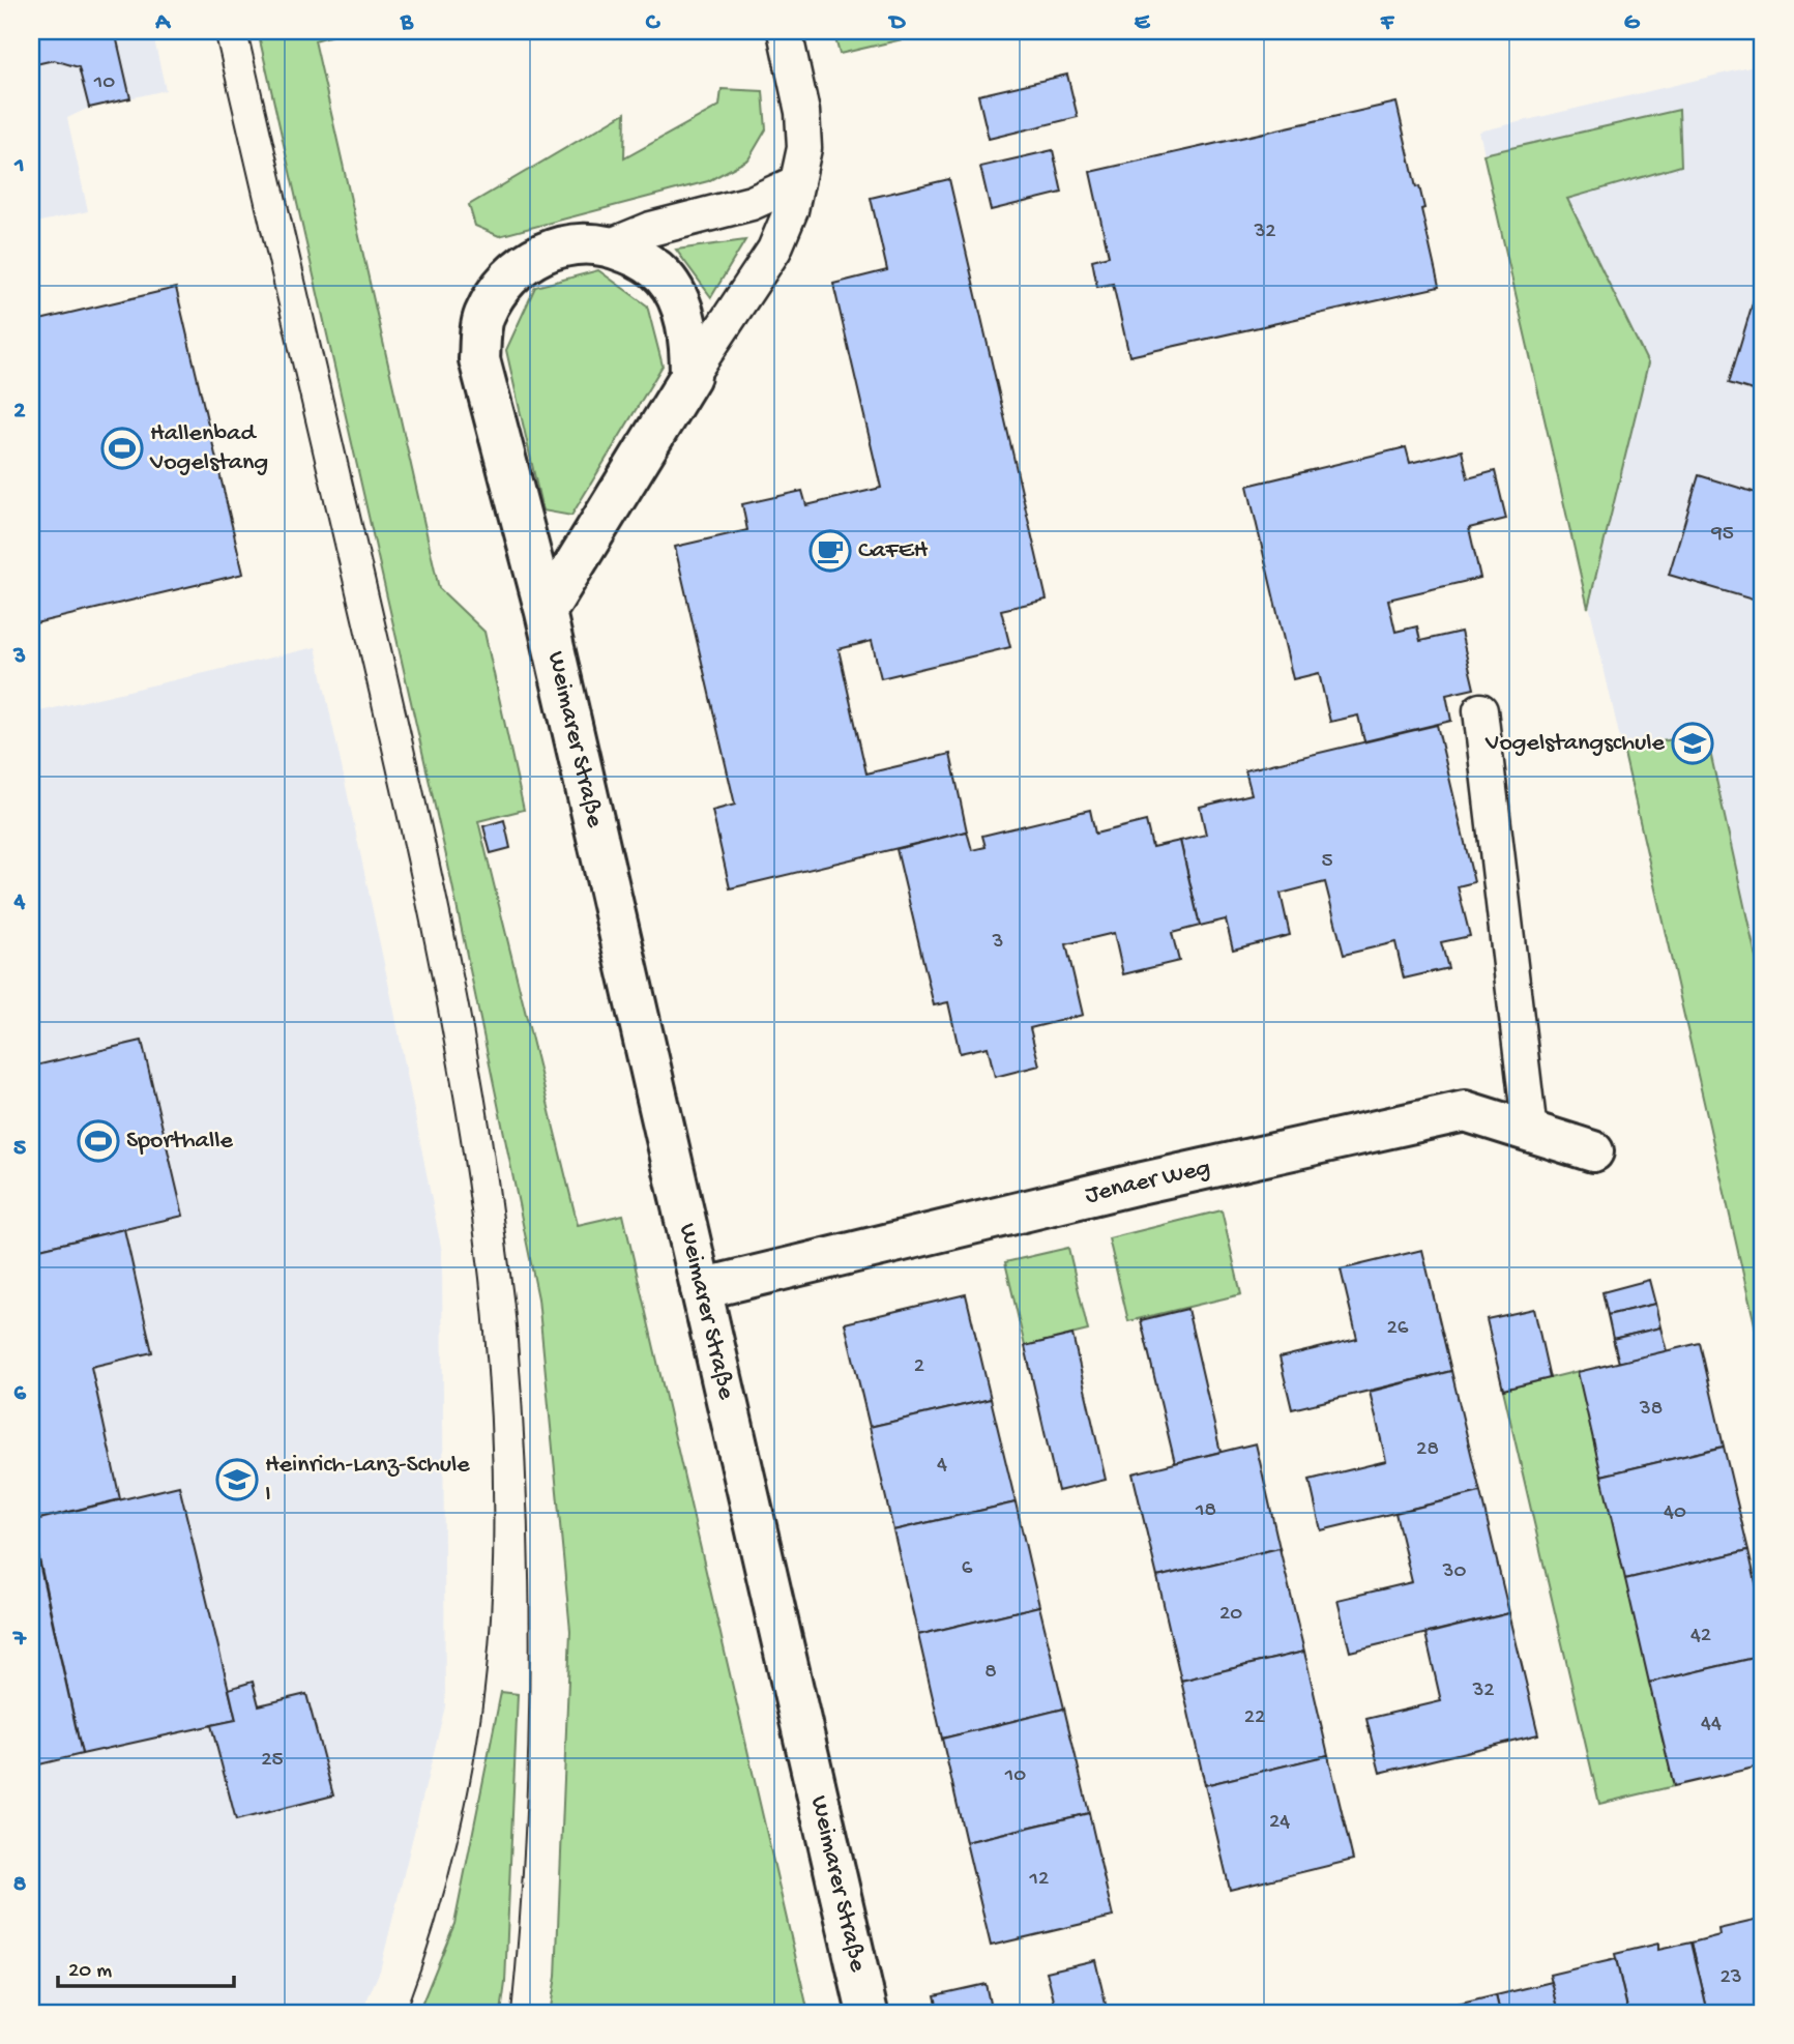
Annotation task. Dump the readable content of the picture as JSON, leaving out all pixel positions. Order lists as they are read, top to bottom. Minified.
{"streets":{"street":["Weimarer Straße","Jenaer Weg"]},"crossings":[["Weimarer Straße","Jenaer Weg"]],"places":{"sports":["Hallenbad Vogelstang","Sporthalle"],"cafe":["CaFEH"],"school or university":["Vogelstangschule","Heinrich-Lanz-Schule I"]},"house_numbers":["10","32","95","5","3","26","2","38","28","4","18","40","6","30","20","42","8","32","22","44","25","10","24","12","23"],"scale_bar":"20 m","grid":{"columns":["A","B","C","D","E","F","G"],"rows":["1","2","3","4","5","6","7","8"]}}
